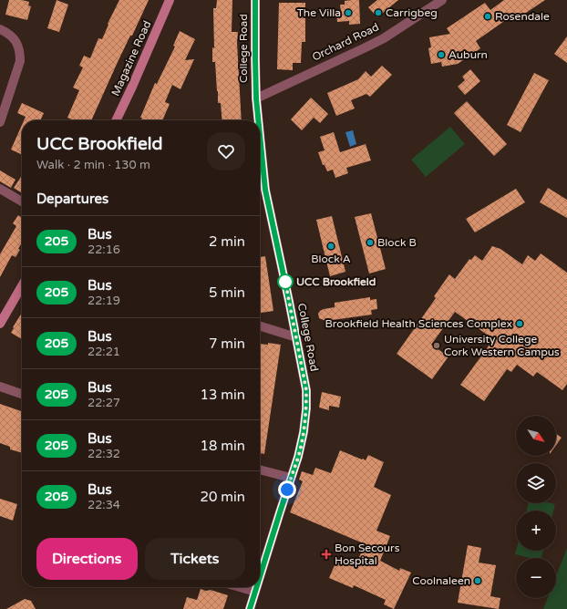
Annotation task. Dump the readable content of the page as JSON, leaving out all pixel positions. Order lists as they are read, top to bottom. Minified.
{"streets":{"street":["Orchard Road","College Road","Magazine Road"]},"crossings":[["Orchard Road","College Road"]],"places":{"other":["The Villa","Carrigbeg","Rosendale","Auburn","Block B","Block A","UCC Brookfield","Brookfield Health Sciences Complex","University College Cork Western Campus","Coolnaleen"],"health":["Bon Secours Hospital"]},"lines":["bus line 205"],"north":"bottom right","page":{"heading":[["UCC Brookfield","Walk · 2 min · 130 m"],"Departures"],"list":[{"mark":"205","name":"Bus","note":"22:16","value":"2 min"},{"mark":"205","name":"Bus","note":"22:19","value":"5 min"},{"mark":"205","name":"Bus","note":"22:21","value":"7 min"},{"mark":"205","name":"Bus","note":"22:27","value":"13 min"},{"mark":"205","name":"Bus","note":"22:32","value":"18 min"},{"mark":"205","name":"Bus","note":"22:34","value":"20 min"}],"map_buttons":["+","−"],"buttons":["Directions","Tickets"]}}
